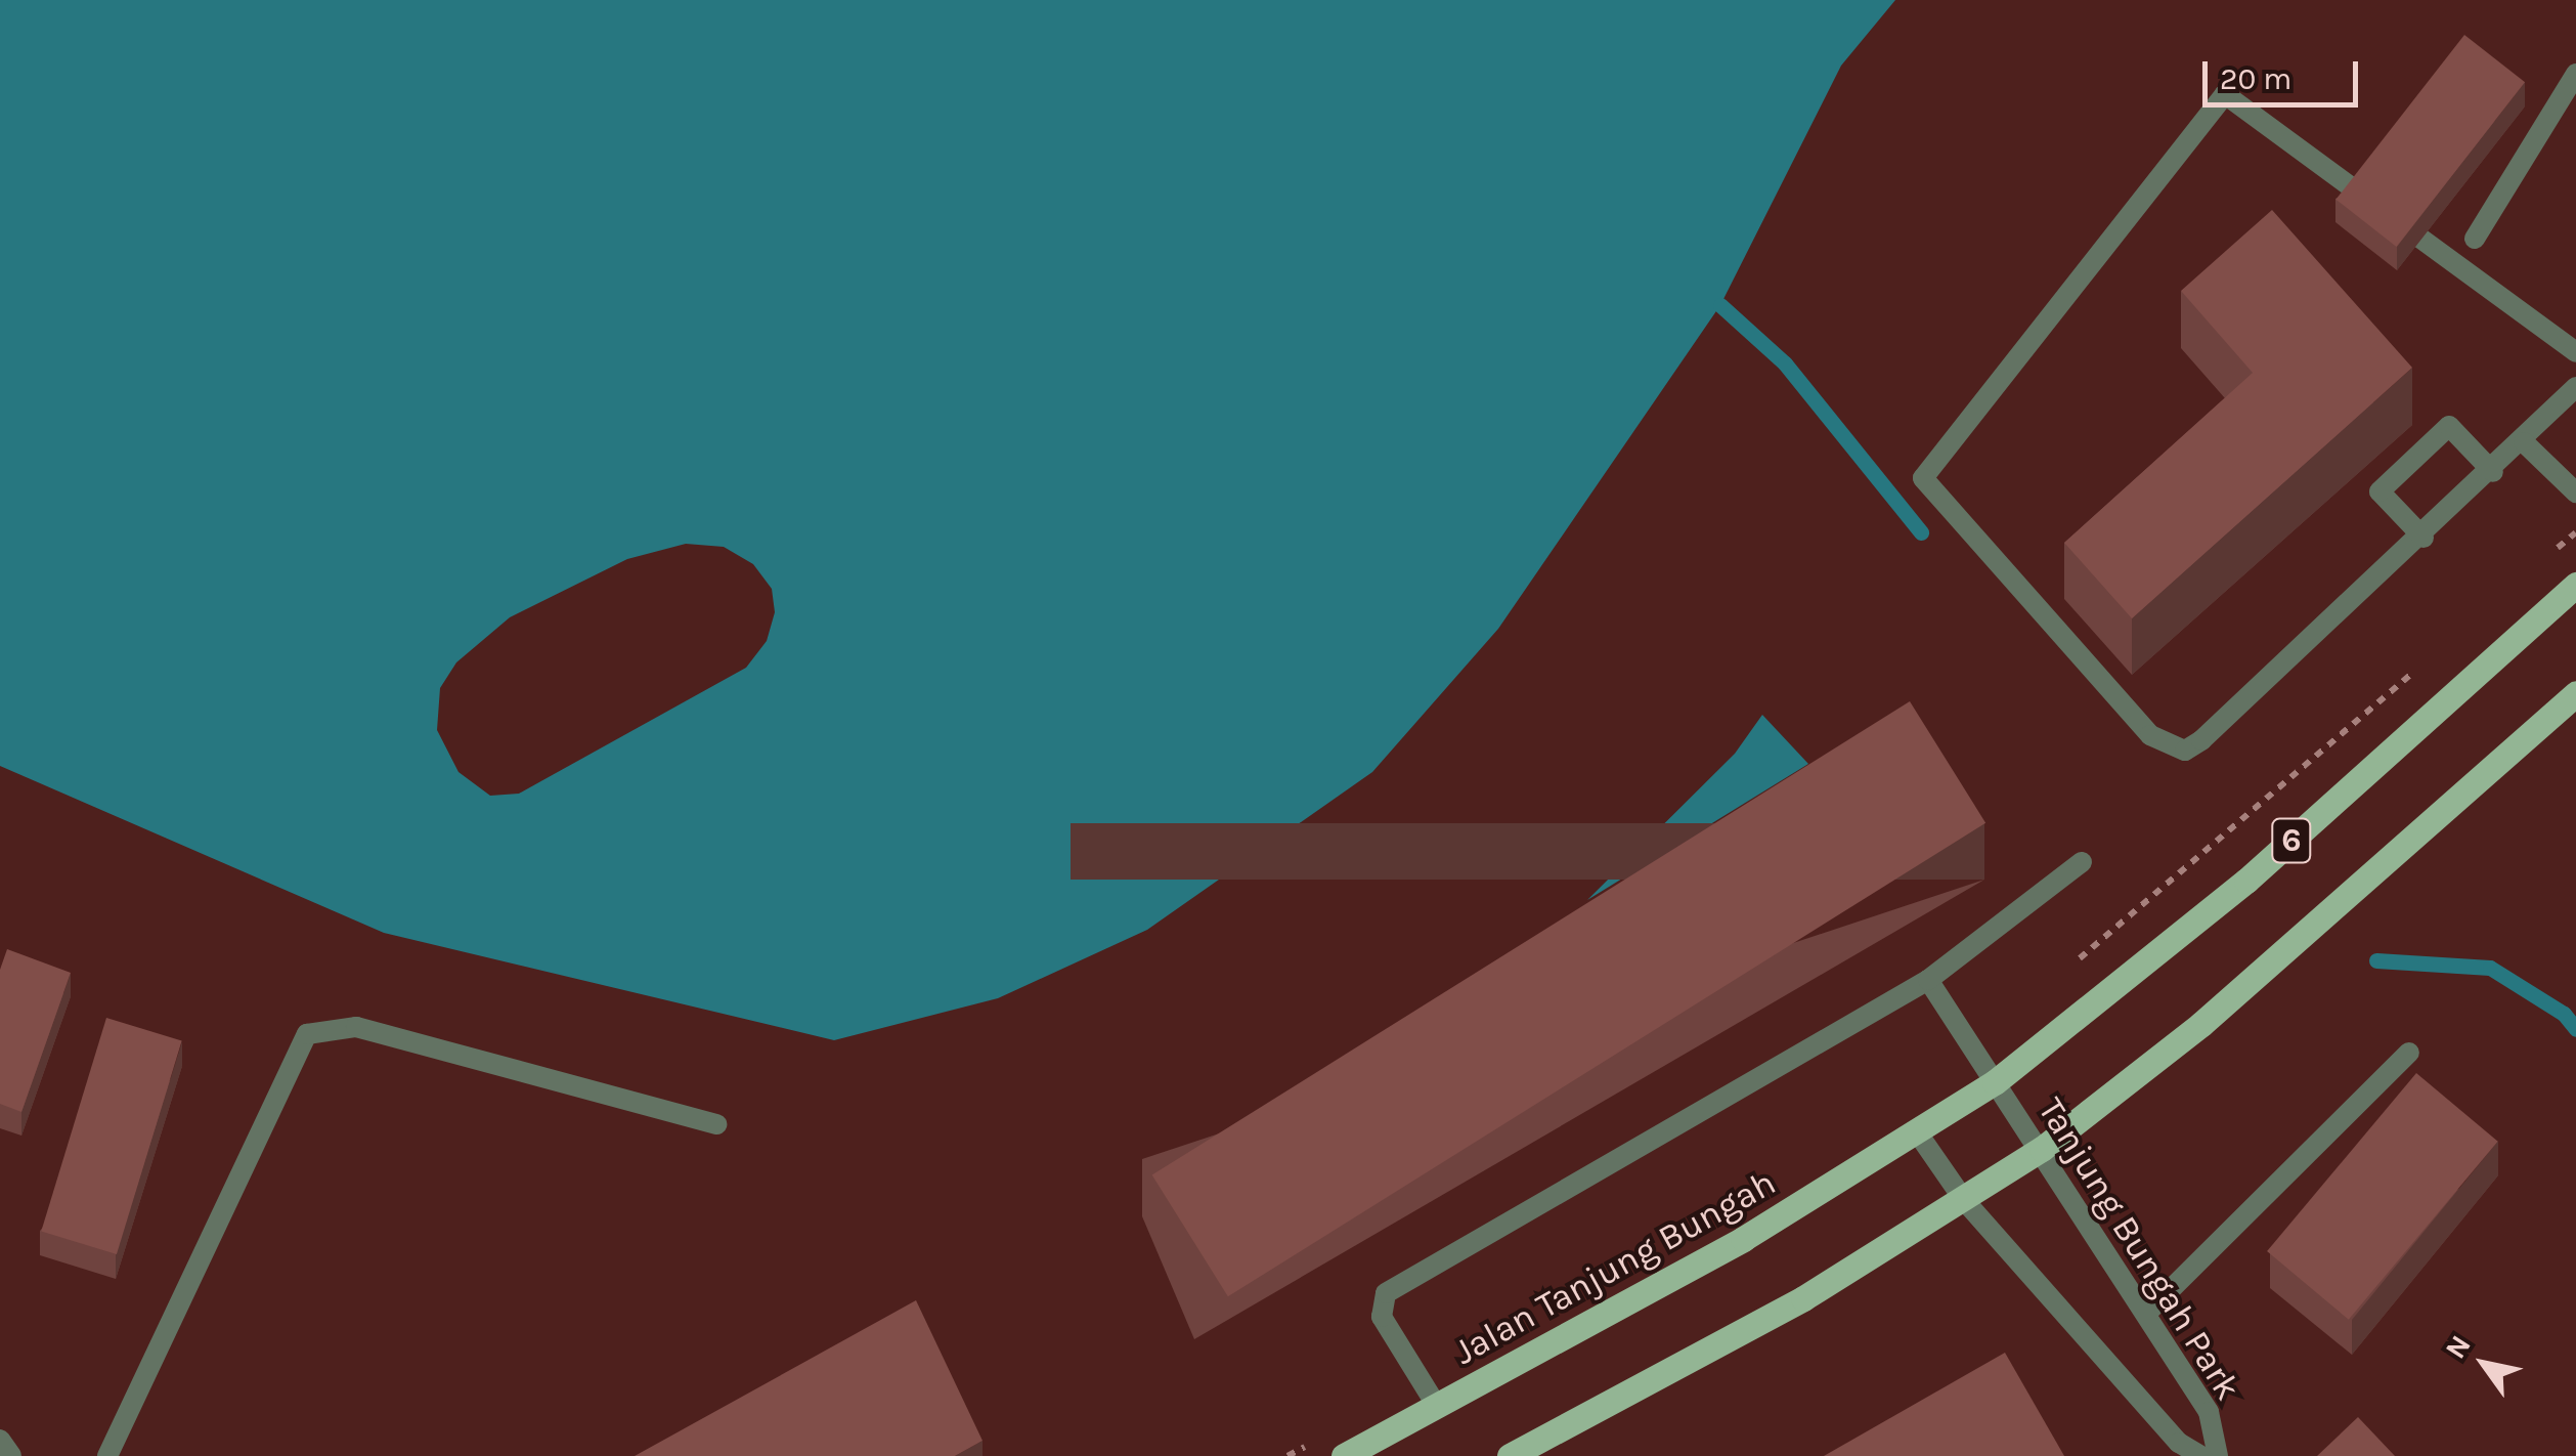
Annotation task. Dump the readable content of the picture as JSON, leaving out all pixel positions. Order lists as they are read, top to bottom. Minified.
{"streets":{"main road":["6","Jalan Tanjung Bungah"],"street":["Tanjung Bungah Park"]},"crossings":[["6","Tanjung Bungah Park"],["6","Jalan Tanjung Bungah"],["Tanjung Bungah Park","Jalan Tanjung Bungah"]],"scale_bar":"20 m","north":"top left"}
